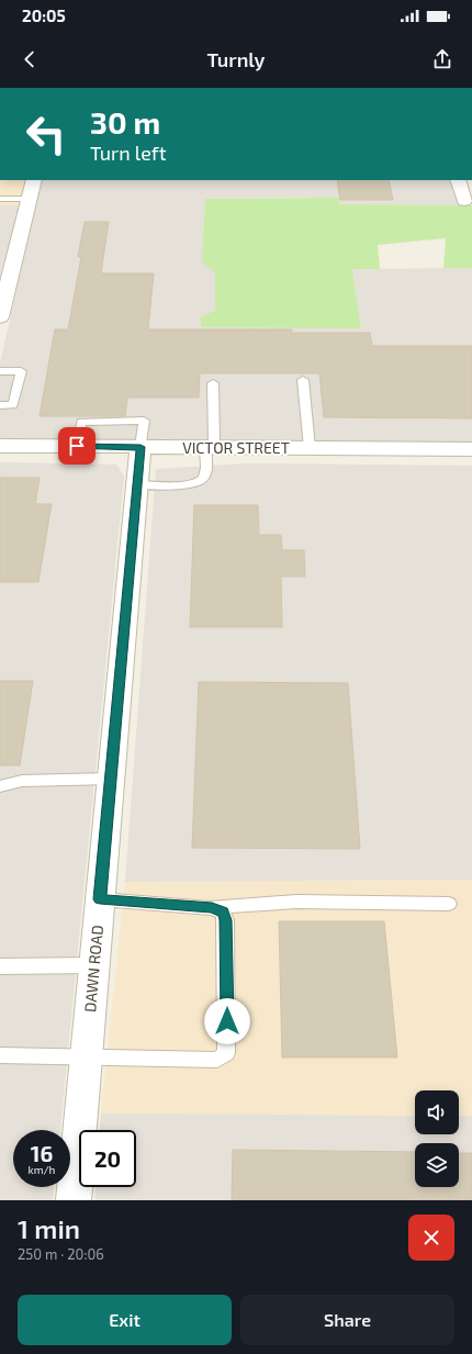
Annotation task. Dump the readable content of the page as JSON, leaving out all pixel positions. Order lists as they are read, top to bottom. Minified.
{"streets":{"street":["VICTOR STREET","DAWN ROAD"]},"crossings":[["VICTOR STREET","DAWN ROAD"]],"page":{"status":"20:05","header":"Turnly","turn":["30 m","Turn left"],"speed":"16 km/h","limit":"20","heading":["1 min","250 m · 20:06"],"buttons":["Exit","Share"]}}
